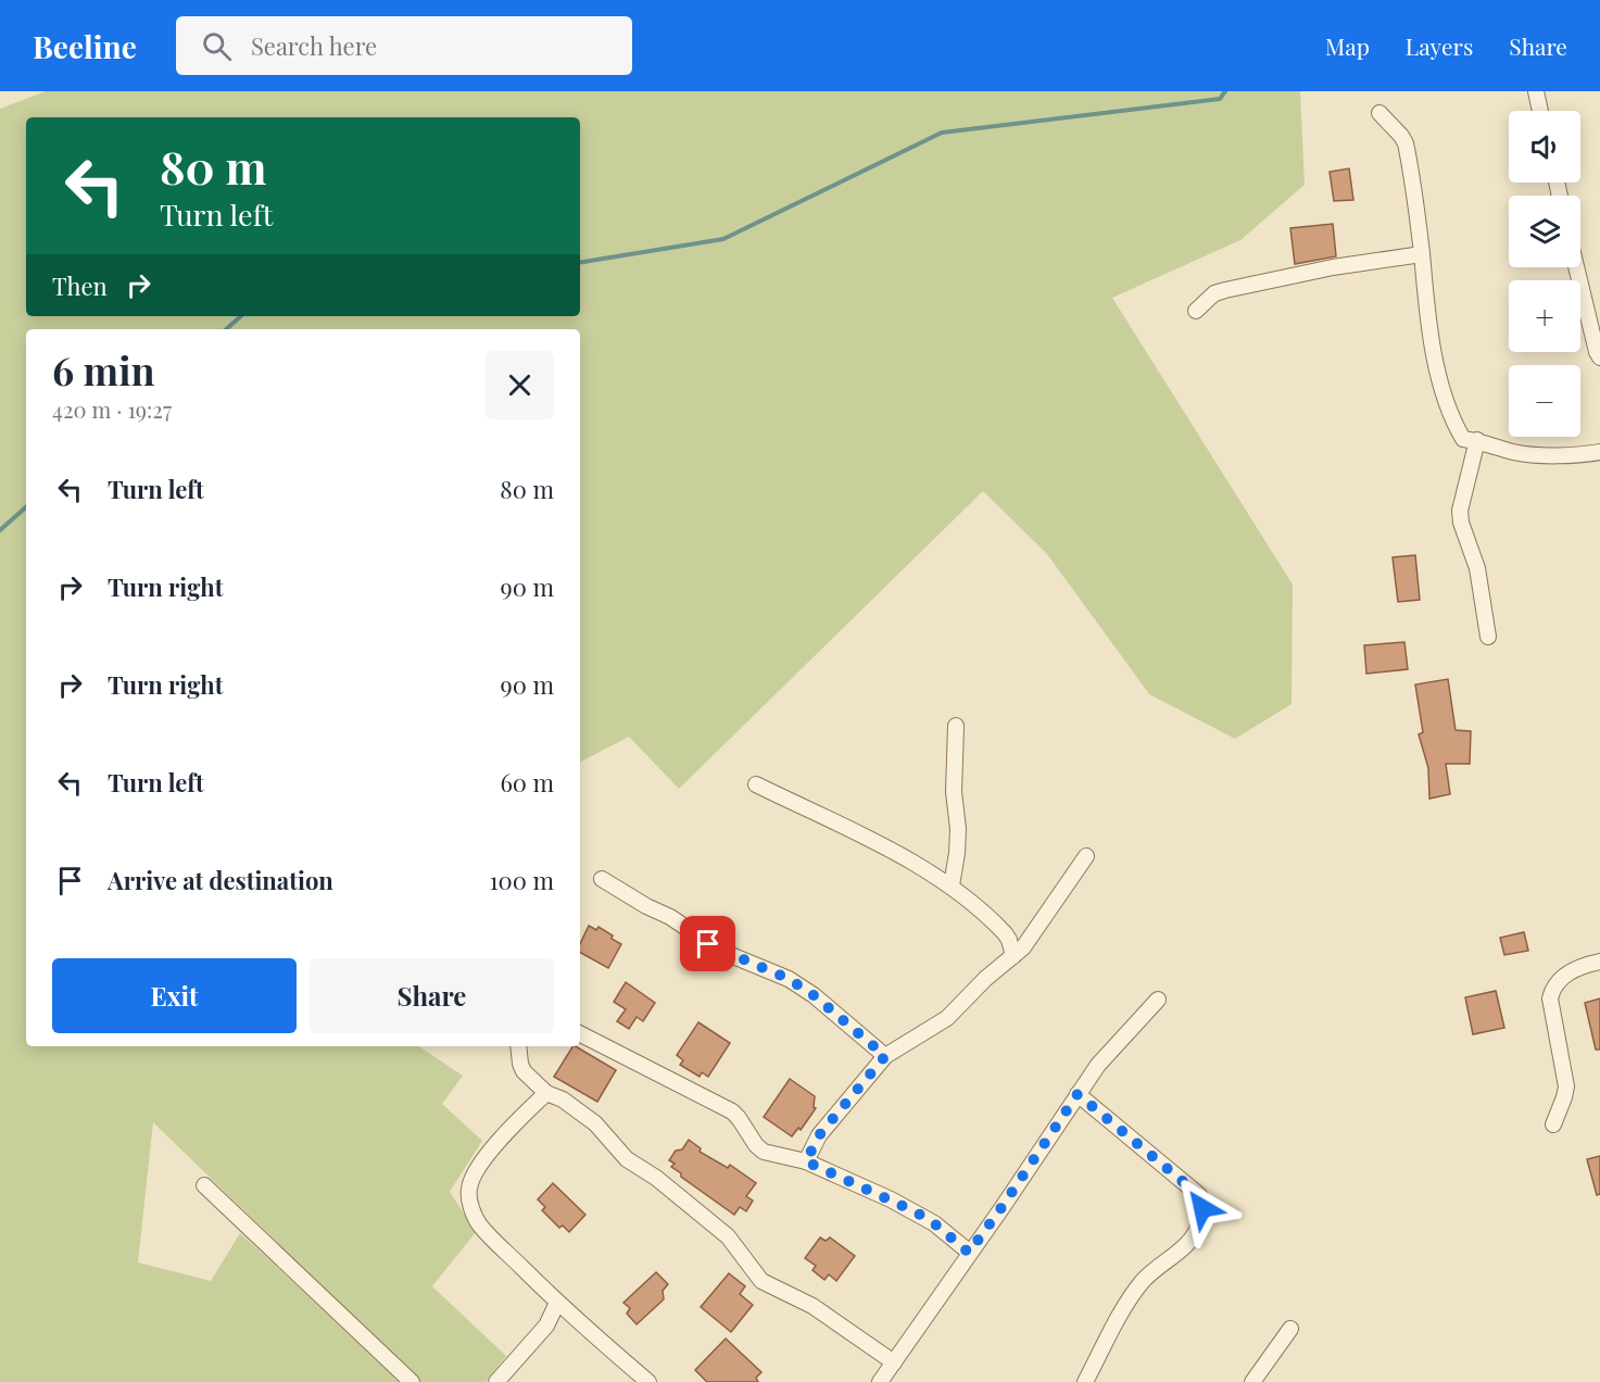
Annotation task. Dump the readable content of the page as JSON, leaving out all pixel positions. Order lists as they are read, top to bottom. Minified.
{"page":{"header":"Beeline","search":"Search here","nav":["Map","Layers","Share"],"map_buttons":["+","−"],"turn":["80 m","Turn left"],"then":"Then","heading":["6 min","420 m · 19:27"],"list":[{"name":"Turn left","value":"80 m"},{"name":"Turn right","value":"90 m"},{"name":"Turn right","value":"90 m"},{"name":"Turn left","value":"60 m"},{"name":"Arrive at destination","value":"100 m"}],"buttons":["Exit","Share"]}}
